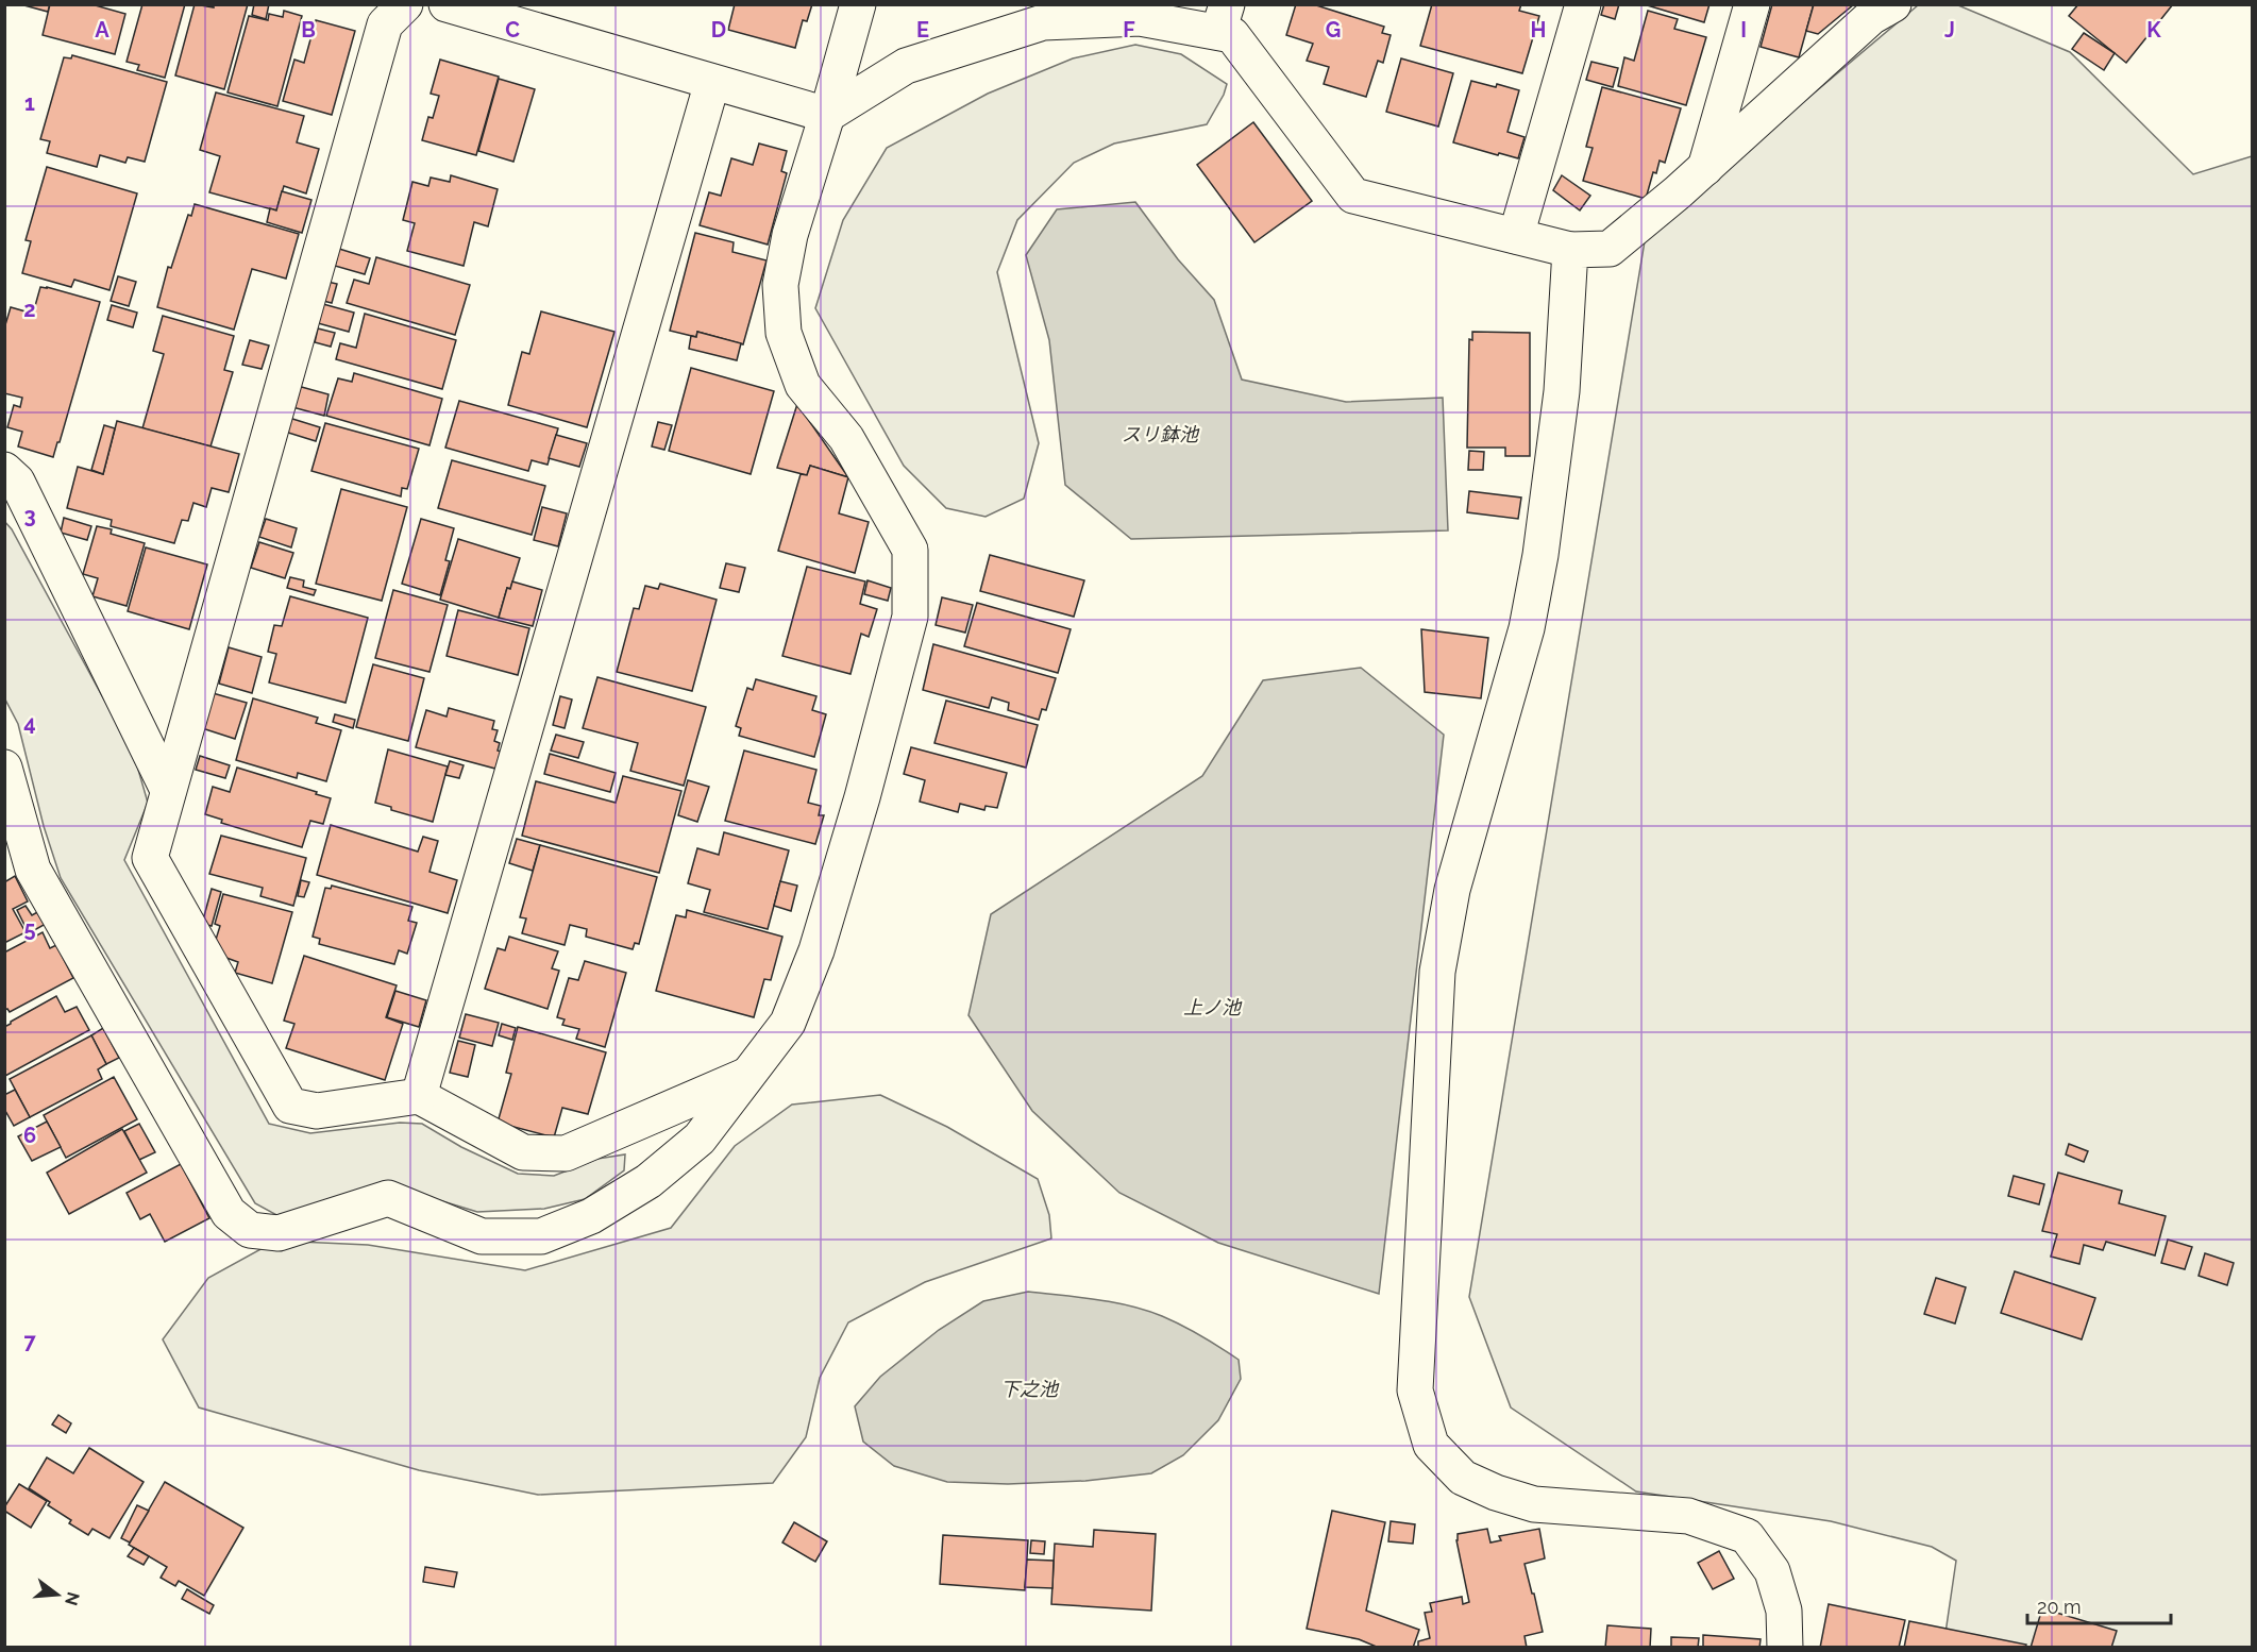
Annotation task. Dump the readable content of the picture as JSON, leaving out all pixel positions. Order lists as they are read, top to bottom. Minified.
{"water":["スリ鉢池","上ノ池","下之池"],"scale_bar":"20 m","north":"right","grid":{"columns":["A","B","C","D","E","F","G","H","I","J","K"],"rows":["1","2","3","4","5","6","7"]}}
